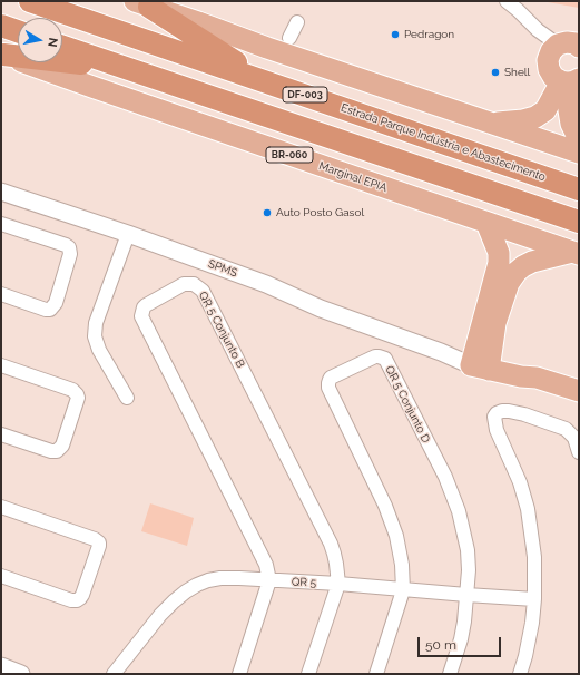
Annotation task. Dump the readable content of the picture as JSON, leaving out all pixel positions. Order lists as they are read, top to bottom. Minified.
{"streets":{"highway":["DF-003","Estrada Parque Indústria e Abastecimento"],"main road":["BR-060","Marginal EPIA"],"street":["SPMS","QR 5 Conjunto B","QR 5 Conjunto D","QR 5"]},"crossings":[["QR 5 Conjunto B","QR 5"],["QR 5 Conjunto D","QR 5"]],"places":["Pedragon","Shell","Auto Posto Gasol"],"scale_bar":"50 m","north":"right"}
